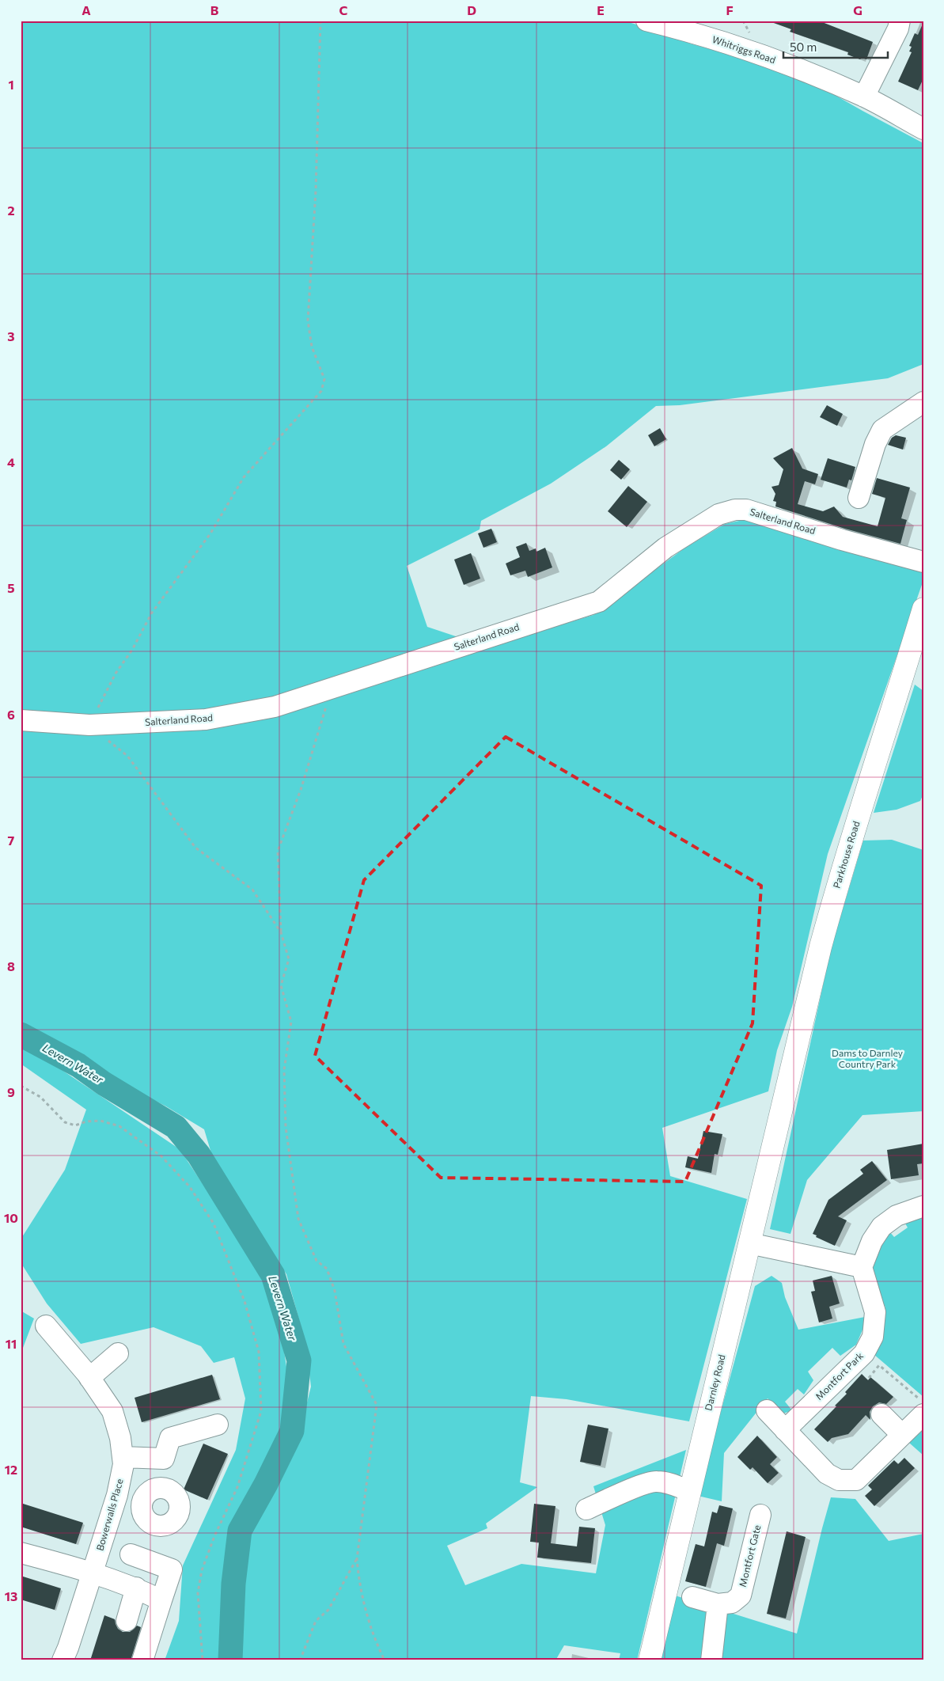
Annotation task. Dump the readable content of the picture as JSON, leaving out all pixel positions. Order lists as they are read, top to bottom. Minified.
{"streets":{"main road":["Parkhouse Road","Darnley Road"],"street":["Whitriggs Road","Salterland Road","Montfort Park","Bowerwalls Place","Montfort Gate"]},"crossings":[["Parkhouse Road","Darnley Road"]],"water":["Levern Water"],"parks":["Dams to Darnley Country Park"],"scale_bar":"50 m","grid":{"columns":["A","B","C","D","E","F","G"],"rows":["1","2","3","4","5","6","7","8","9","10","11","12","13"]}}
